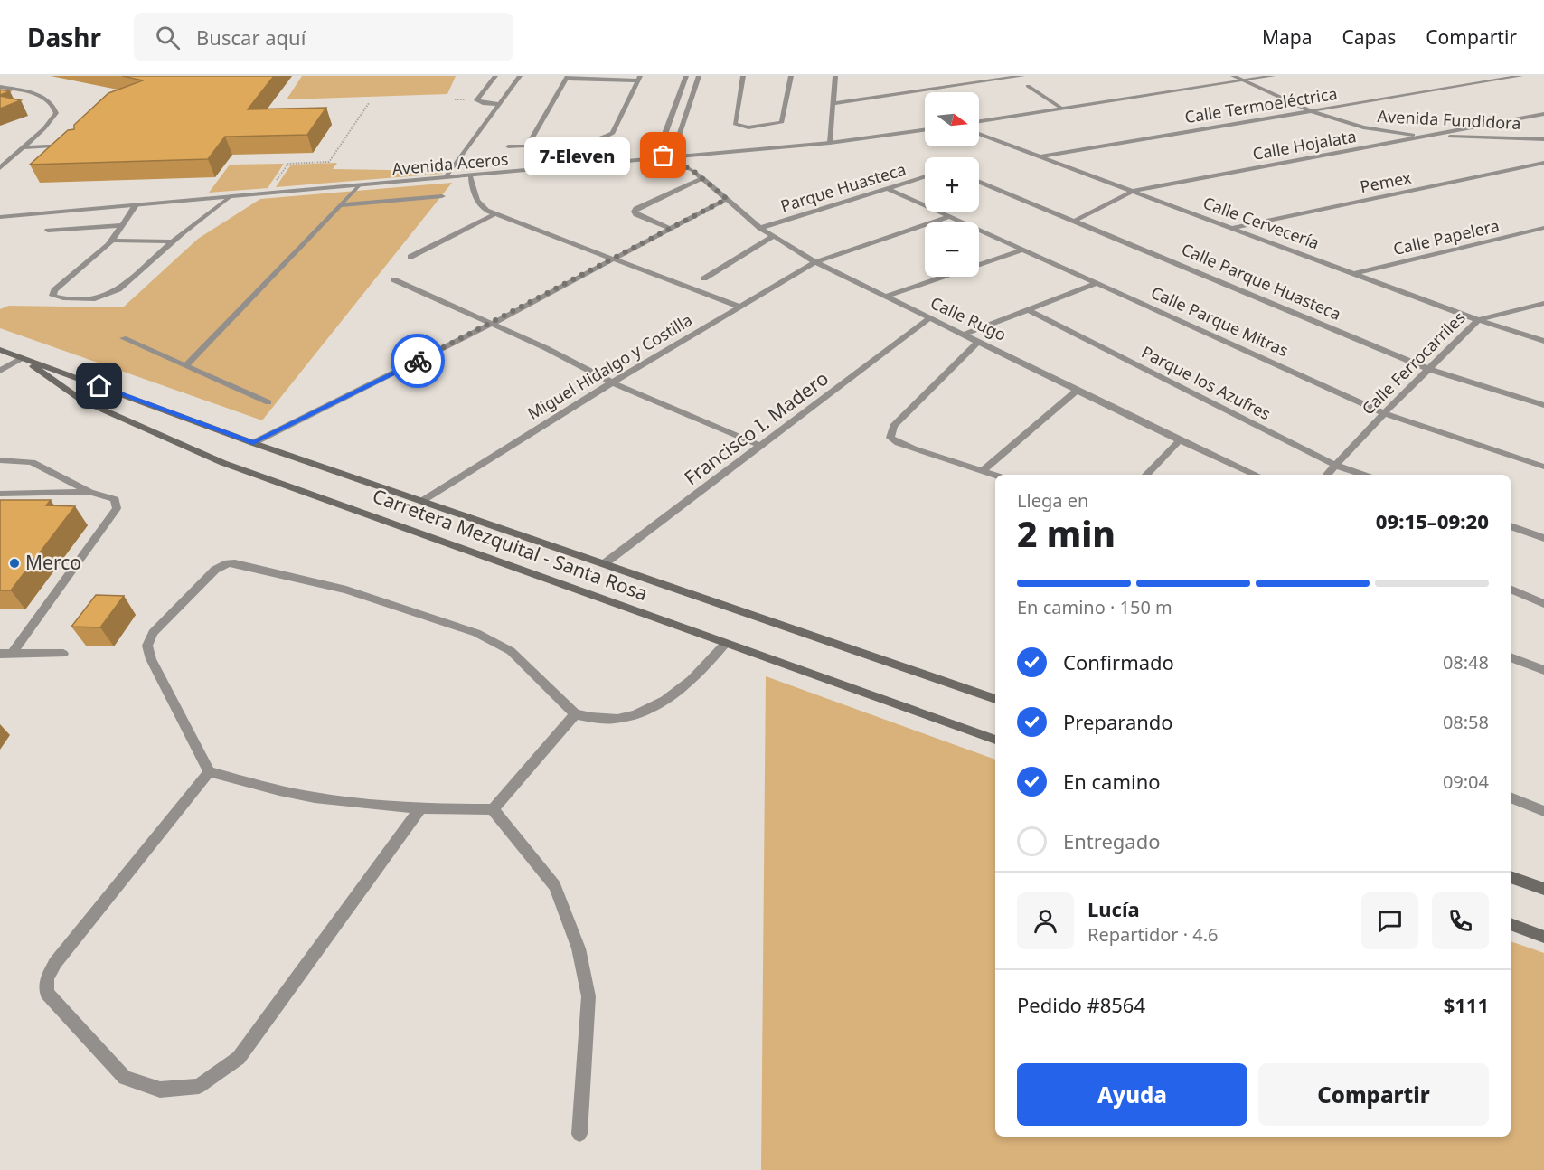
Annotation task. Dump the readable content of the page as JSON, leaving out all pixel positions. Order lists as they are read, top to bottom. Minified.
{"streets":{"main road":["Carretera Mezquital - Santa Rosa"],"street":["Calle Termoeléctrica","Avenida Fundidora","Calle Hojalata","Avenida Aceros","Pemex","Parque Huasteca","Calle Cervecería","Calle Papelera","Calle Parque Huasteca","Calle Rugo","Calle Parque Mitras","Calle Ferrocarriles","Miguel Hidalgo y Costilla","Parque los Azufres","Francisco I. Madero"]},"crossings":[["Calle Termoeléctrica","Avenida Fundidora"],["Calle Termoeléctrica","Calle Cervecería"],["Avenida Fundidora","Calle Hojalata"],["Calle Hojalata","Calle Cervecería"],["Calle Hojalata","Calle Parque Huasteca"],["Avenida Aceros","Calle Rugo"],["Pemex","Calle Cervecería"],["Parque Huasteca","Calle Rugo"],["Parque Huasteca","Calle Parque Mitras"],["Calle Cervecería","Calle Papelera"],["Calle Cervecería","Calle Ferrocarriles"],["Calle Parque Huasteca","Calle Ferrocarriles"],["Calle Rugo","Miguel Hidalgo y Costilla"],["Calle Rugo","Francisco I. Madero"],["Calle Parque Mitras","Calle Ferrocarriles"],["Calle Parque Mitras","Miguel Hidalgo y Costilla"],["Calle Ferrocarriles","Parque los Azufres"],["Miguel Hidalgo y Costilla","Carretera Mezquital - Santa Rosa"],["Francisco I. Madero","Carretera Mezquital - Santa Rosa"]],"places":["7-Eleven","Merco"],"north":"right","page":{"header":"Dashr","search":"Buscar aquí","nav":["Mapa","Capas","Compartir"],"map_buttons":["+","−"],"bubble":"7-Eleven","heading":["2 min","Llega en","09:15–09:20"],"panel":["Lucía","Repartidor · 4.6","Pedido #8564","$111"],"bar":"En camino · 150 m","list":[["Confirmado","08:48"],["Preparando","08:58"],["En camino","09:04"],"Entregado"],"buttons":["Ayuda","Compartir"]}}
